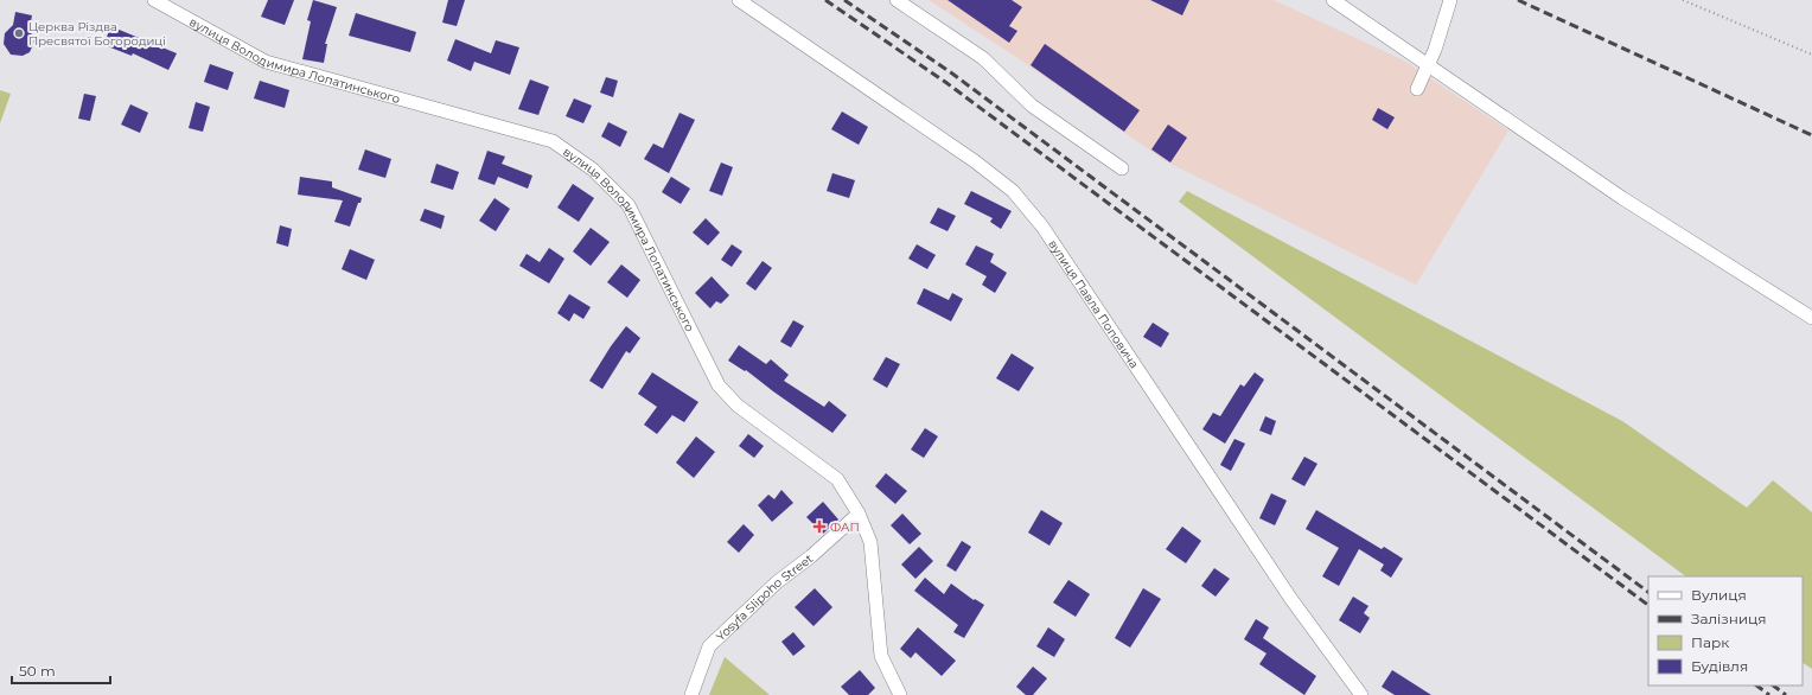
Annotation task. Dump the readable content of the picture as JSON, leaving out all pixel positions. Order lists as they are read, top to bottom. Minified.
{"streets":{"street":["вулиця Володимира Лопатинського","вулиця Павла Поповича","Yosyfa Slipoho Street"]},"crossings":[["вулиця Володимира Лопатинського","Yosyfa Slipoho Street"]],"places":{"other":["Церква Різдва Пресвятої Богородиці"],"health":["ФАП"]},"legend":["Вулиця","Залізниця","Парк","Будівля"],"scale_bar":"50 m"}
